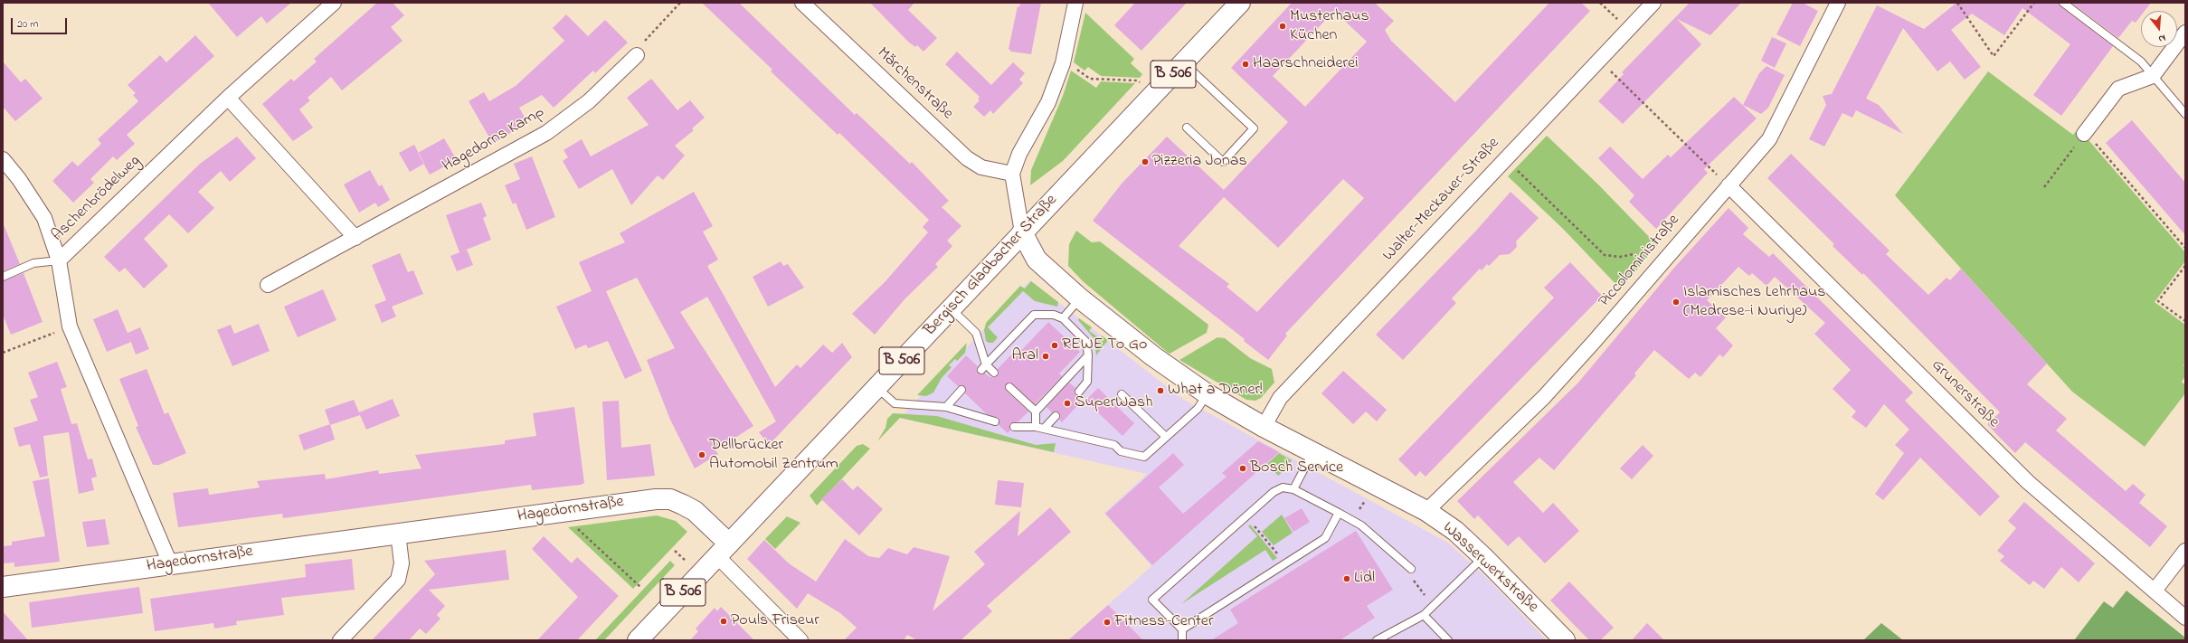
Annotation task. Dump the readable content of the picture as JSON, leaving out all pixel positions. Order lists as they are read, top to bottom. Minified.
{"streets":{"main road":["B 506","Bergisch Gladbacher Straße","Hagedornstraße","Wasserwerkstraße"],"street":["Märchenstraße","Hagedorns Kamp","Aschenbrödelweg","Walter-Meckauer-Straße","Piccoloministraße","Grunerstraße"]},"crossings":[["Aschenbrödelweg","Hagedornstraße"],["Walter-Meckauer-Straße","Wasserwerkstraße"],["Piccoloministraße","Grunerstraße"],["Piccoloministraße","Wasserwerkstraße"],["Bergisch Gladbacher Straße","Hagedornstraße"],["Bergisch Gladbacher Straße","Wasserwerkstraße"]],"places":["Musterhaus Küchen","Haarschneiderei","Pizzeria Jonas","Islamisches Lehrhaus (Medrese-i Nuriye)","REWE To Go","Aral","What a Döner!","SuperWash","Dellbrücker Automobil Zentrum","Bosch Service","Lidl","Pouls Friseur","Fitness-Center"],"scale_bar":"20 m","north":"bottom"}
